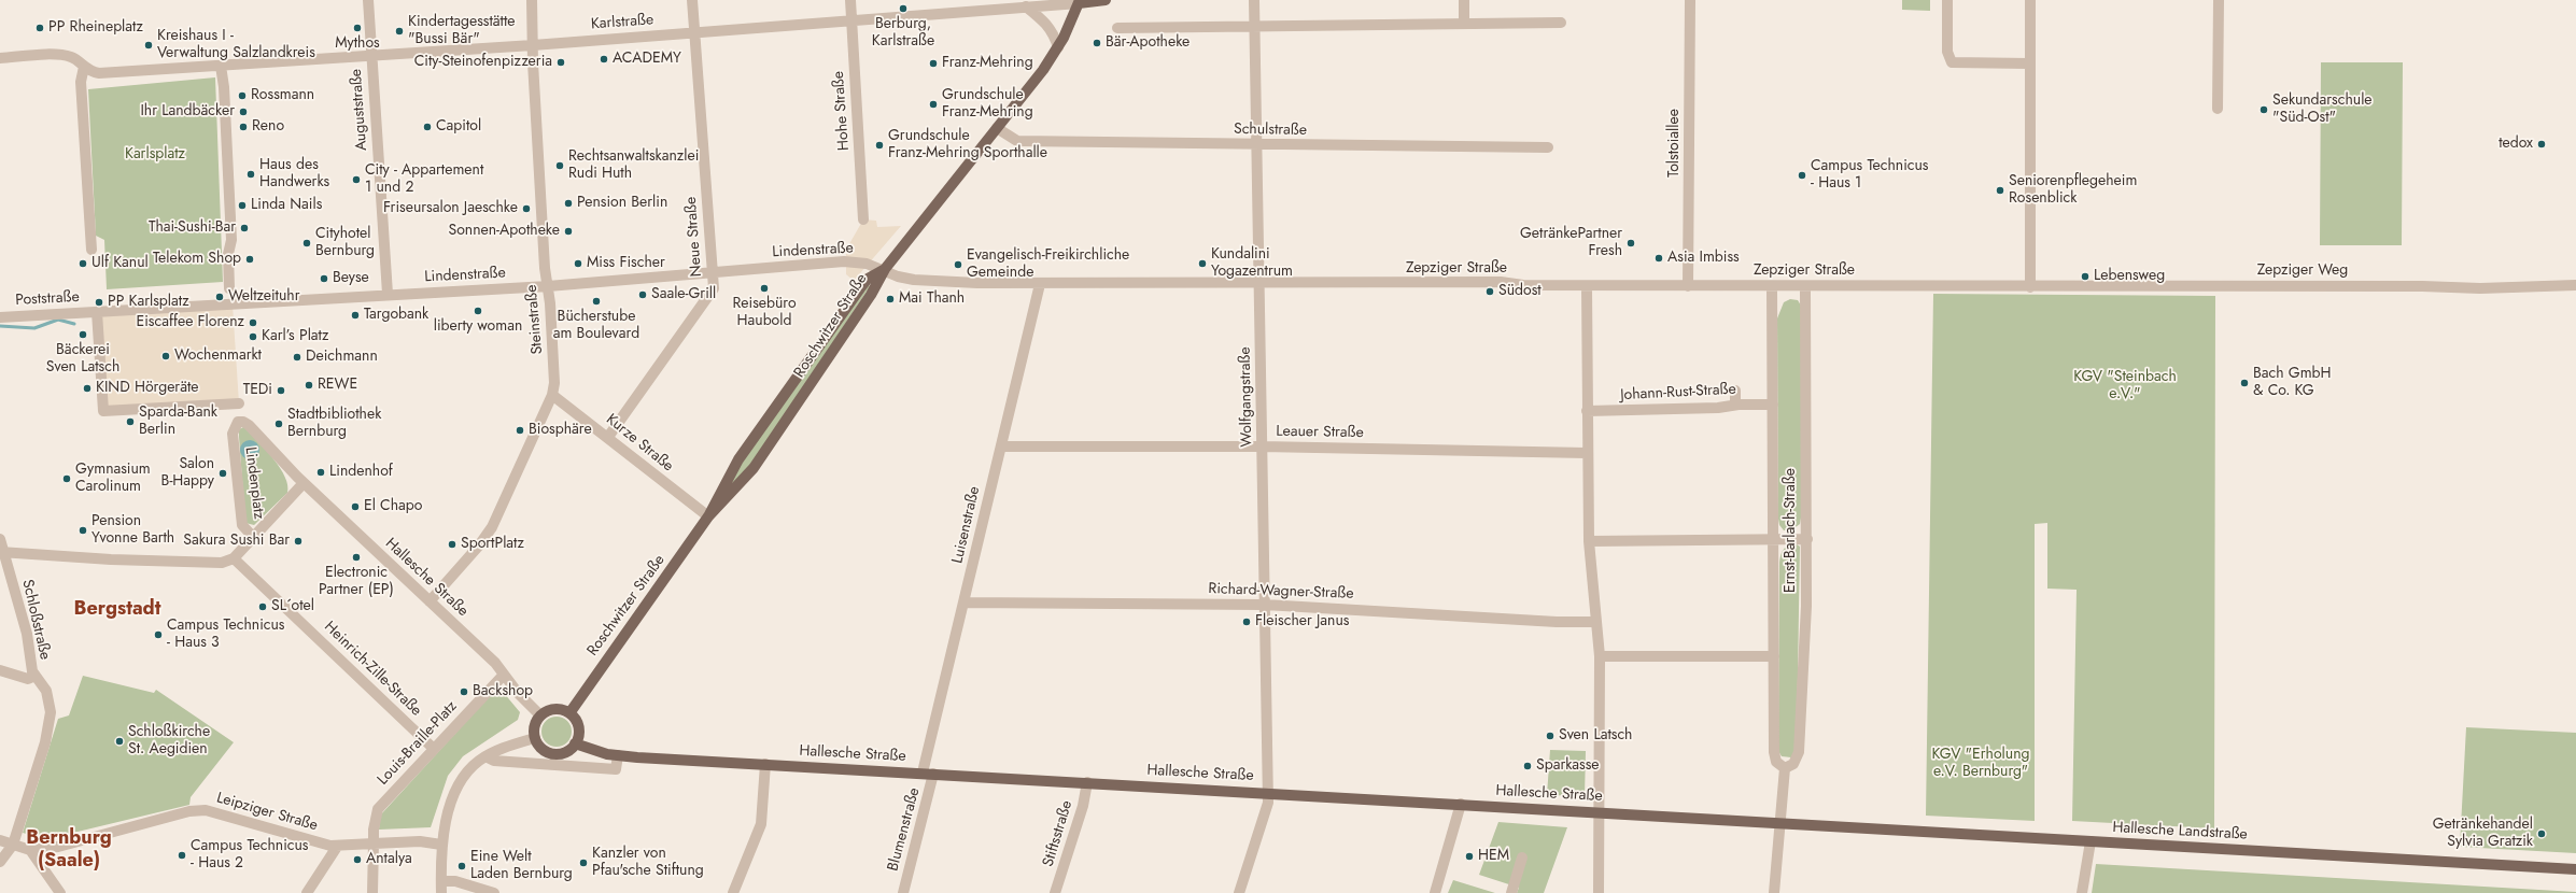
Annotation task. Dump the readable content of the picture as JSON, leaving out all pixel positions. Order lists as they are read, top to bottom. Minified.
{"streets":{"main road":["Roschwitzer Straße","Hallesche Straße","Hallesche Landstraße"],"street":["Karlstraße","Auguststraße","Hohe Straße","Schulstraße","Tolstoiallee","Neue Straße","Lindenstraße","Zepziger Straße","Zepziger Weg","Poststraße","Steinstraße","Johann-Rust-Straße","Wolfgangstraße","Leauer Straße","Kurze Straße","Lindenplatz","Luisenstraße","Ernst-Barlach-Straße","Richard-Wagner-Straße","Schloßstraße","Heinrich-Zille-Straße","Louis-Braille-Platz","Leipziger Straße","Blumenstraße","Stiftsstraße"]},"crossings":[["Karlstraße","Auguststraße"],["Karlstraße","Hohe Straße"],["Karlstraße","Neue Straße"],["Karlstraße","Steinstraße"],["Auguststraße","Lindenstraße"],["Schulstraße","Wolfgangstraße"],["Tolstoiallee","Zepziger Straße"],["Neue Straße","Lindenstraße"],["Neue Straße","Kurze Straße"],["Lindenstraße","Zepziger Straße"],["Lindenstraße","Poststraße"],["Lindenstraße","Steinstraße"],["Lindenstraße","Roschwitzer Straße"],["Zepziger Straße","Zepziger Weg"],["Zepziger Straße","Roschwitzer Straße"],["Zepziger Straße","Wolfgangstraße"],["Zepziger Straße","Luisenstraße"],["Zepziger Straße","Ernst-Barlach-Straße"],["Steinstraße","Kurze Straße"],["Steinstraße","Hallesche Straße"],["Roschwitzer Straße","Kurze Straße"],["Roschwitzer Straße","Hallesche Straße"],["Johann-Rust-Straße","Ernst-Barlach-Straße"],["Wolfgangstraße","Leauer Straße"],["Wolfgangstraße","Hallesche Straße"],["Wolfgangstraße","Richard-Wagner-Straße"],["Leauer Straße","Luisenstraße"],["Lindenplatz","Hallesche Straße"],["Luisenstraße","Hallesche Straße"],["Luisenstraße","Richard-Wagner-Straße"],["Luisenstraße","Blumenstraße"],["Hallesche Straße","Louis-Braille-Platz"],["Hallesche Straße","Blumenstraße"],["Hallesche Straße","Hallesche Landstraße"],["Hallesche Straße","Stiftsstraße"],["Schloßstraße","Leipziger Straße"],["Heinrich-Zille-Straße","Louis-Braille-Platz"]],"districts":["Bergstadt","Bernburg (Saale)"],"parks":["Karlsplatz","KGV \"Steinbach e.V.\"","KGV \"Erholung e.V. Bernburg\""],"places":["Berburg, Karlstraße","PP Rheineplatz","Mythos","Kindertagesstätte \"Bussi Bär\"","Bär-Apotheke","Kreishaus I - Verwaltung Salzlandkreis","ACADEMY","City-Steinofenpizzeria","Franz-Mehring","Rossmann","Grundschule Franz-Mehring","Sekundarschule \"Süd-Ost\"","Ihr Landbäcker","Reno","Capitol","tedox","Grundschule Franz-Mehring Sporthalle","Rechtsanwaltskanzlei Rudi Huth","Haus des Handwerks","Campus Technicus - Haus 1","City - Appartement 1 und 2","Seniorenpflegeheim Rosenblick","Pension Berlin","Linda Nails","Friseursalon Jaeschke","Thai-Sushi-Bar","Sonnen-Apotheke","Cityhotel Bernburg","GetränkePartner Fresh","Asia Imbiss","Telekom Shop","Ulf Kanul","Miss Fischer","Kundalini Yogazentrum","Evangelisch-Freikirchliche Gemeinde","Lebensweg","Beyse","Reisebüro Haubold","Südost","Saale-Grill","Weltzeituhr","Mai Thanh","Bücherstube am Boulevard","PP Karlsplatz","liberty woman","Targobank","Eiscaffee Florenz","Bäckerei Sven Latsch","Karl’s Platz","Wochenmarkt","Deichmann","Bach GmbH & Co. KG","REWE","KIND Hörgeräte","TEDi","Sparda-Bank Berlin","Stadtbibliothek Bernburg","Biosphäre","Lindenhof","Salon B-Happy","Gymnasium Carolinum","El Chapo","Pension Yvonne Barth","Sakura Sushi Bar","SportPlatz","Electronic Partner (EP)","SL´otel","Fleischer Janus","Campus Technicus - Haus 3","Backshop","Sven Latsch","Schloßkirche St. Aegidien","Sparkasse","Getränkehandel Sylvia Gratzik","Campus Technicus - Haus 2","HEM","Antalya","Kanzler von Pfau'sche Stiftung","Eine Welt Laden Bernburg"]}
